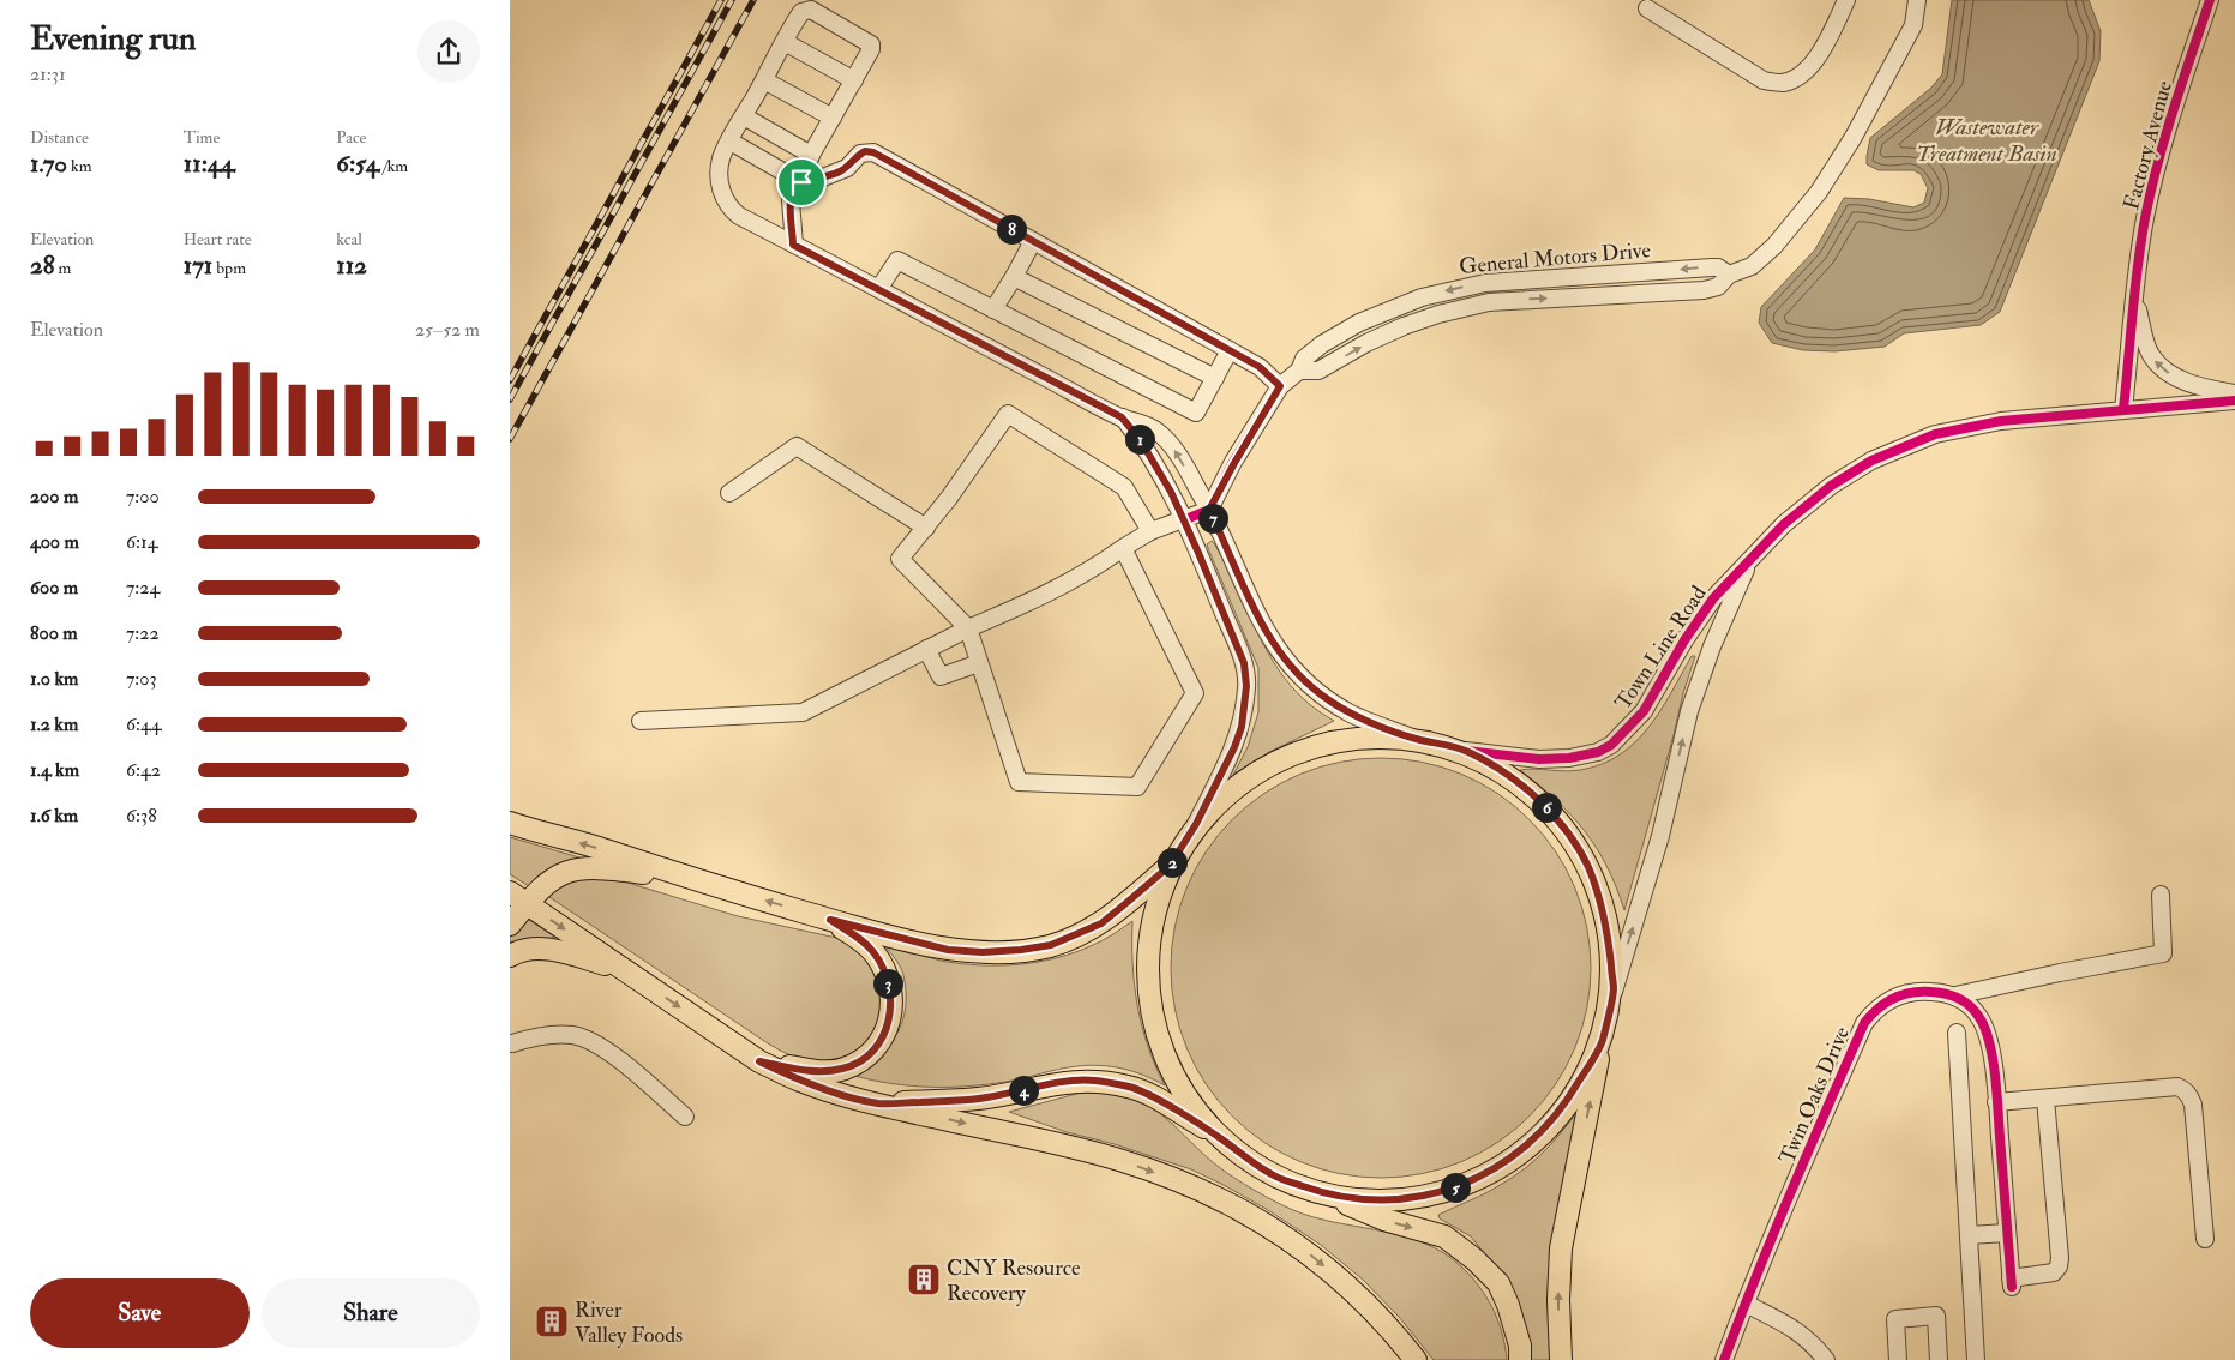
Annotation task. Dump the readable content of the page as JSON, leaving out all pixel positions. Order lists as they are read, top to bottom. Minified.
{"streets":{"street":["Factory Avenue","General Motors Drive","Town Line Road","Twin Oaks Drive"]},"crossings":[["Factory Avenue","Town Line Road"]],"water":["Wastewater Treatment Basin"],"places":{"building":["CNY Resource Recovery","River Valley Foods"]},"page":{"heading":["Evening run","21:31"],"stats":[["Distance","1.70 km"],["Time","11:44"],["Pace","6:54 /km"],["Elevation","28 m"],["Heart rate","171 bpm"],["kcal","112"]],"pins":["8","1","7","6","2","3","4","5"],"chart":["Elevation","25–52 m"],"list":[{"name":"200 m","note":"7:00"},{"name":"400 m","note":"6:14"},{"name":"600 m","note":"7:24"},{"name":"800 m","note":"7:22"},{"name":"1.0 km","note":"7:03"},{"name":"1.2 km","note":"6:44"},{"name":"1.4 km","note":"6:42"},{"name":"1.6 km","note":"6:38"}],"buttons":["Save","Share"]}}
